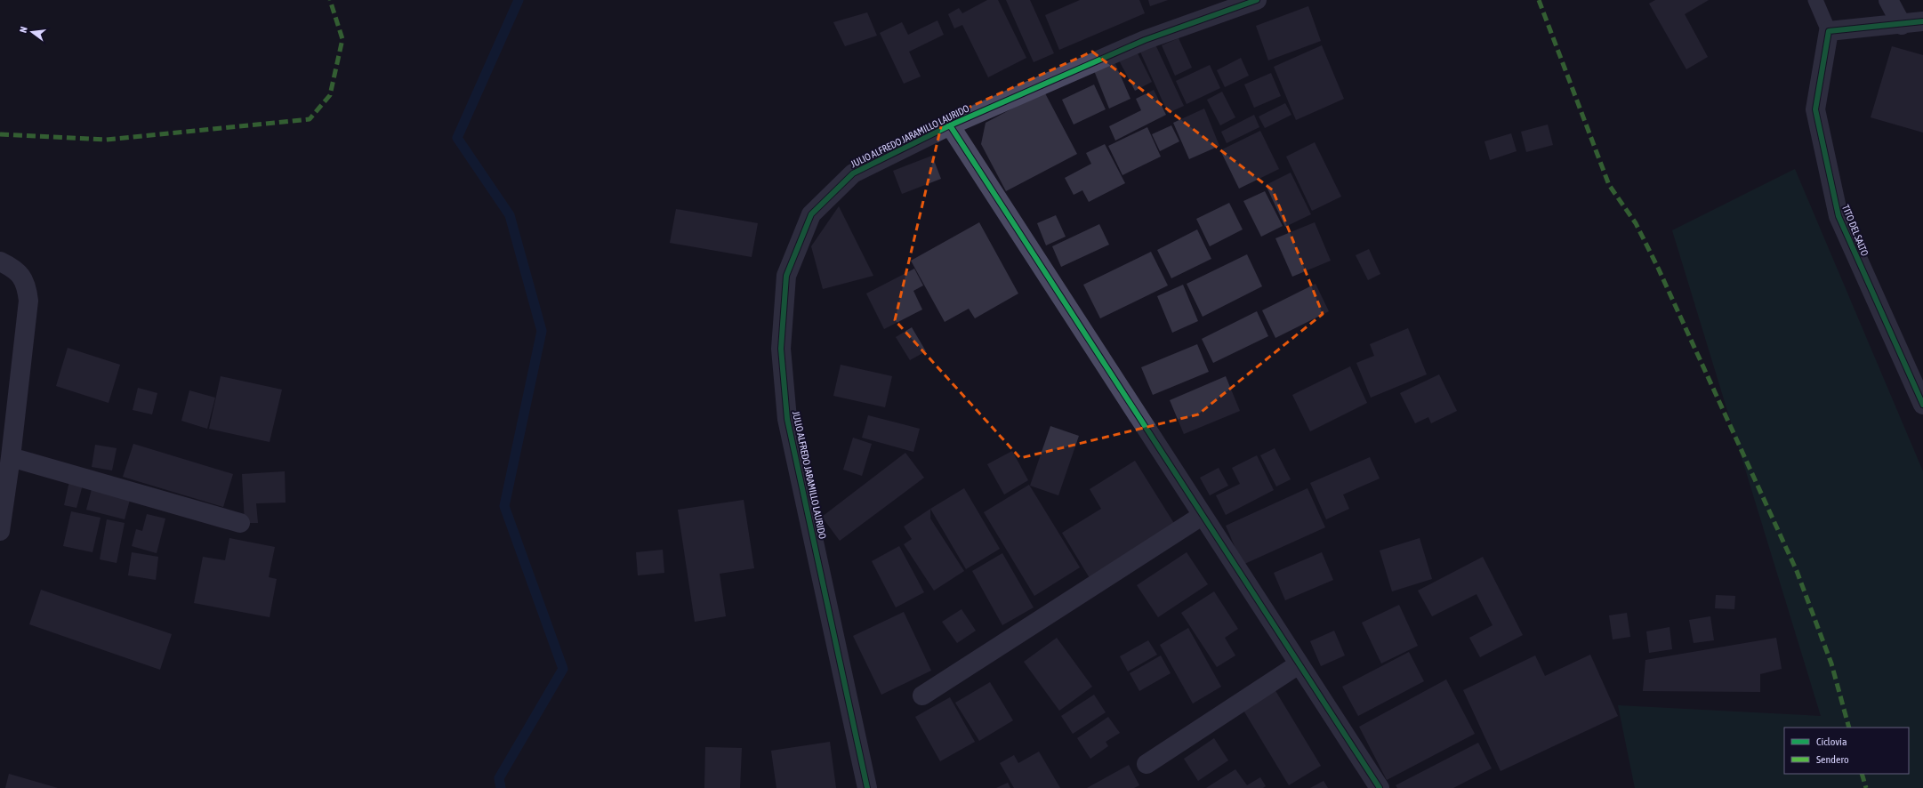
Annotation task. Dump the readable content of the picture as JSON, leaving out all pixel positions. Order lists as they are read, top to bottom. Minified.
{"streets":{"street":["JULIO ALFREDO JARAMILLO LAURIDO","TITO DEL SALTO"]},"legend":["Ciclovía","Sendero"],"north":"left"}
